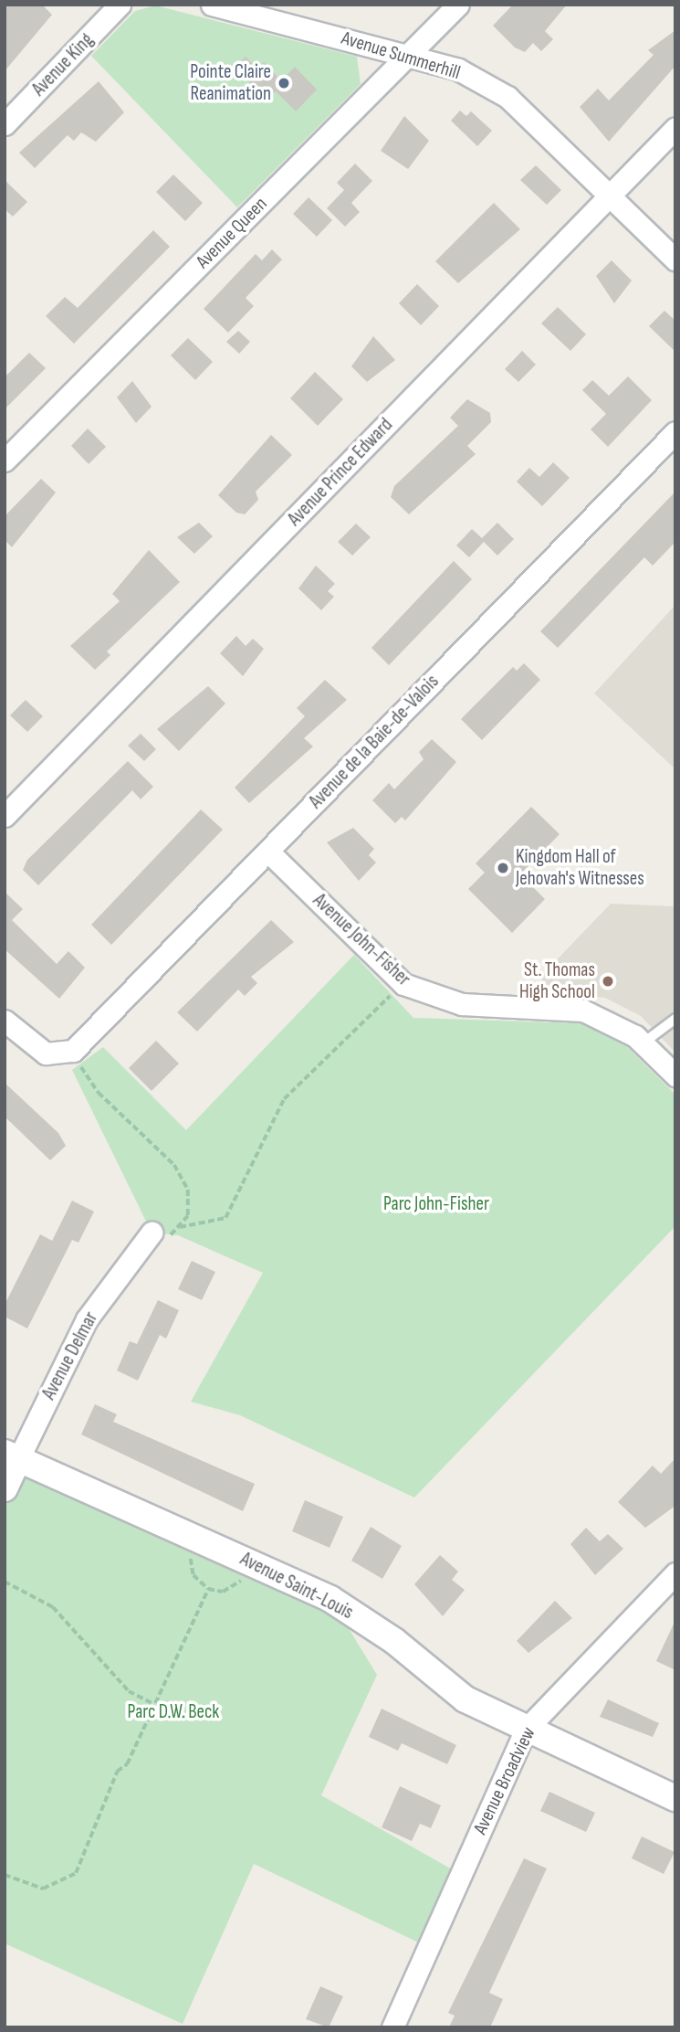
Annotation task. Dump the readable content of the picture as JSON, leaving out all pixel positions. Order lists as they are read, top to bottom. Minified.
{"streets":{"street":["Avenue Summerhill","Avenue King","Avenue Queen","Avenue Prince Edward","Avenue de la Baie-de-Valois","Avenue John-Fisher","Avenue Delmar","Avenue Saint-Louis","Avenue Broadview"]},"crossings":[["Avenue Summerhill","Avenue Queen"],["Avenue Summerhill","Avenue Prince Edward"],["Avenue de la Baie-de-Valois","Avenue John-Fisher"],["Avenue Delmar","Avenue Saint-Louis"],["Avenue Saint-Louis","Avenue Broadview"]],"parks":["Parc John-Fisher","Parc D.W. Beck"],"places":["Pointe Claire Reanimation","Kingdom Hall of Jehovah's Witnesses","St. Thomas High School"]}
